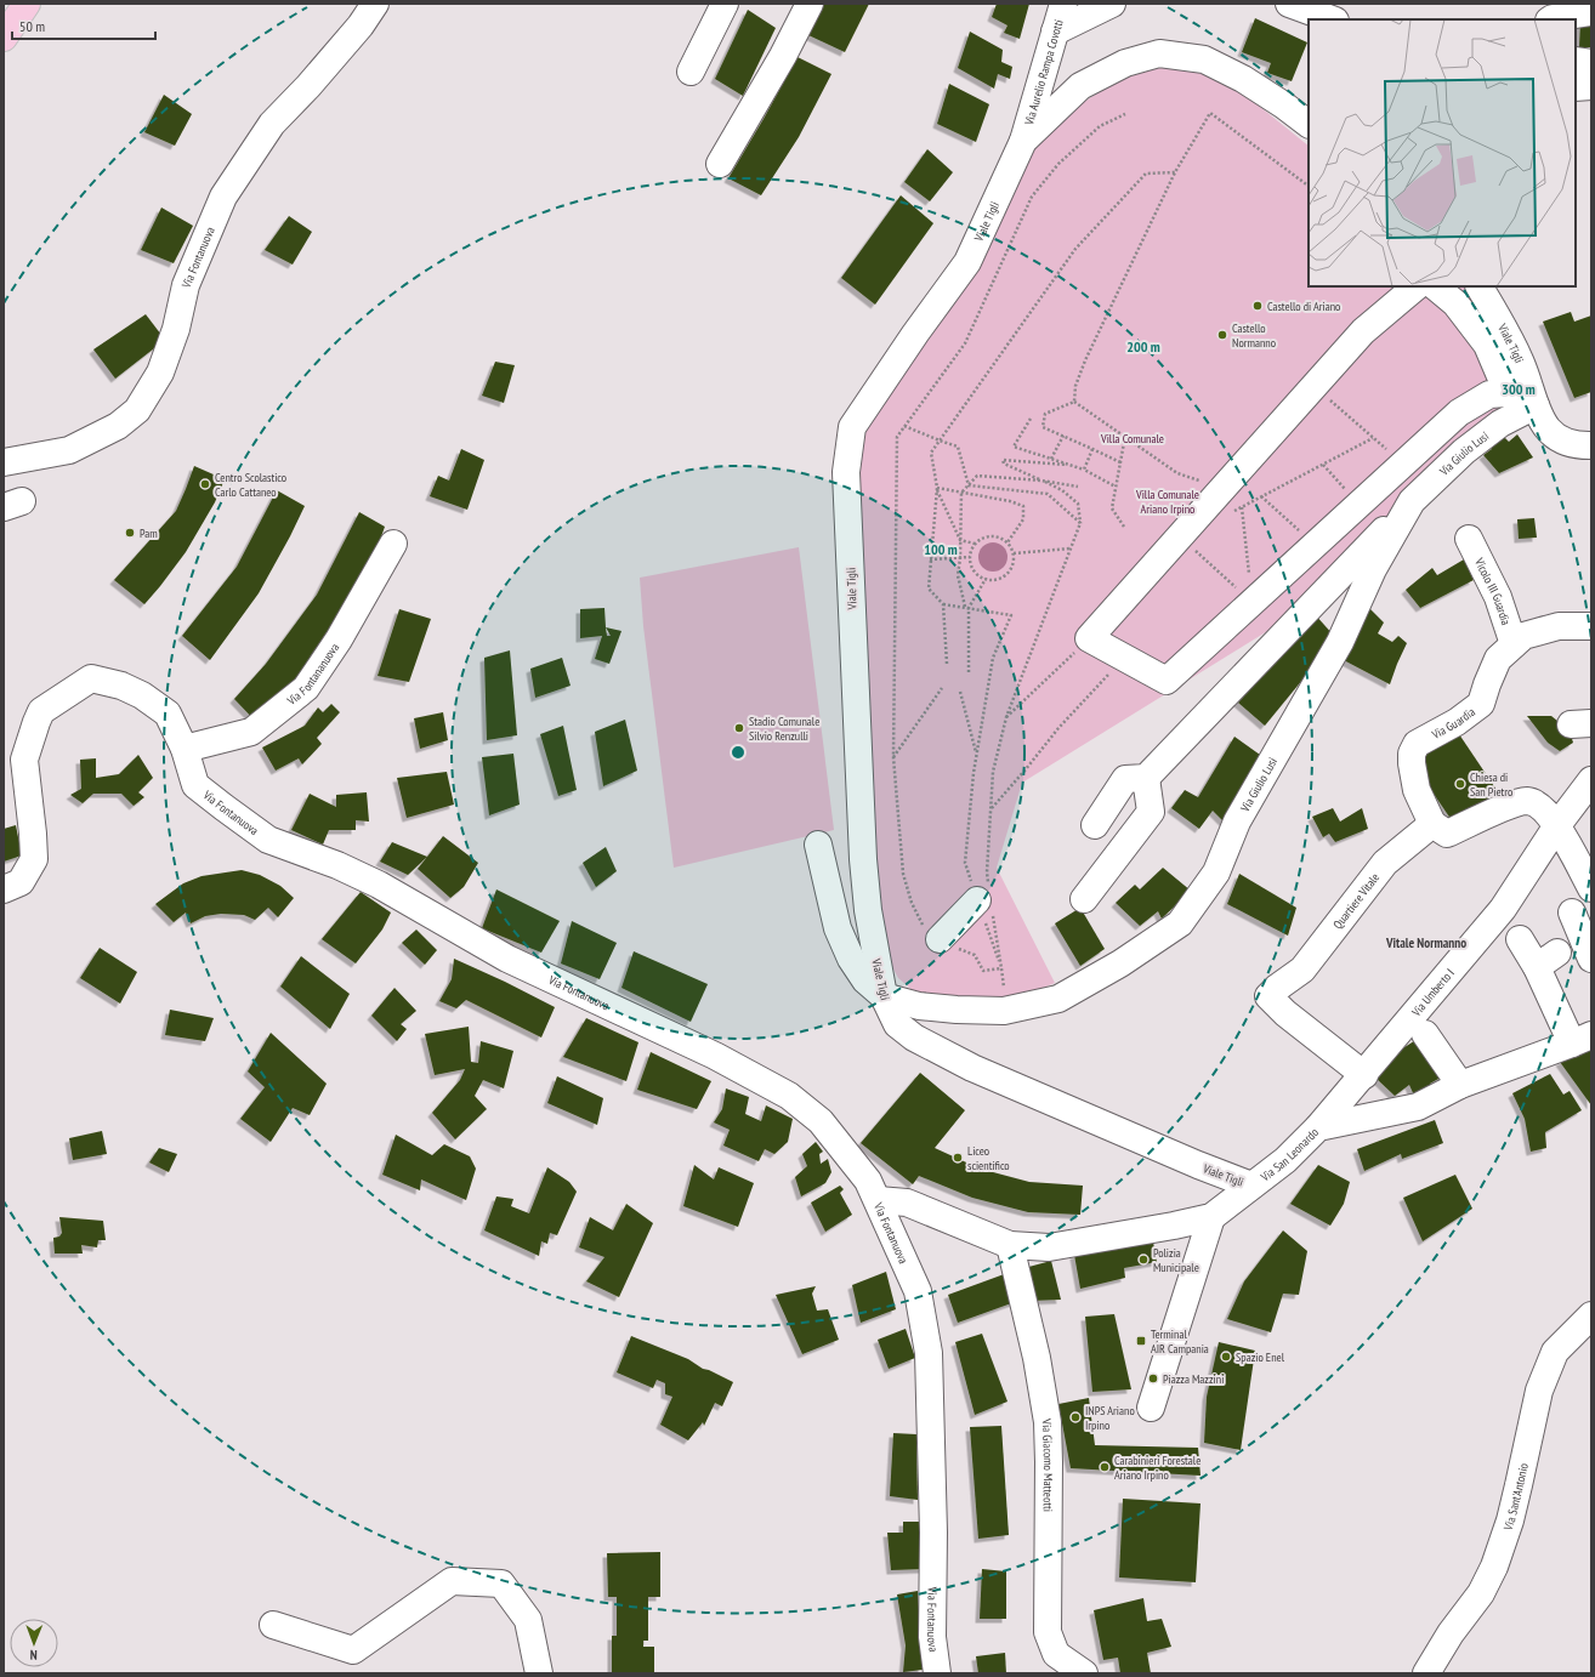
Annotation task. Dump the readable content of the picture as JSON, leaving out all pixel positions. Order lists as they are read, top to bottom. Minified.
{"streets":{"street":["Via Aurelio Rampa Covotti","Viale Tigli","Via Fontanuova","Via Giulio Lusi","Vicolo III Guardia","Via Fontananuova","Via Guardia","Quartiere Vitale","Via Umberto I","Via San Leonardo","Via Giacomo Matteotti","Via Sant'Antonio"]},"crossings":[["Via Aurelio Rampa Covotti","Viale Tigli"],["Viale Tigli","Via Giulio Lusi"],["Viale Tigli","Via San Leonardo"],["Via Fontanuova","Via Fontananuova"],["Via Fontanuova","Via San Leonardo"],["Vicolo III Guardia","Via Guardia"],["Via Guardia","Quartiere Vitale"],["Quartiere Vitale","Via Umberto I"],["Via Umberto I","Via San Leonardo"],["Via San Leonardo","Via Giacomo Matteotti"]],"districts":["Vitale Normanno"],"parks":["Villa Comunale","Villa Comunale Ariano Irpino"],"places":{"other":["Castello di Ariano","Castello Normanno","Centro Scolastico Carlo Cattaneo","Pam","Stadio Comunale Silvio Renzulli","Chiesa di San Pietro","Liceo scientifico","Polizia Municipale","Spazio Enel","Piazza Mazzini","INPS Ariano Irpino","Carabinieri Forestale Ariano Irpino"],"transit":["Terminal AIR Campania"]},"scale_bar":"50 m","north":"bottom","rings":["200 m","300 m","100 m"]}
